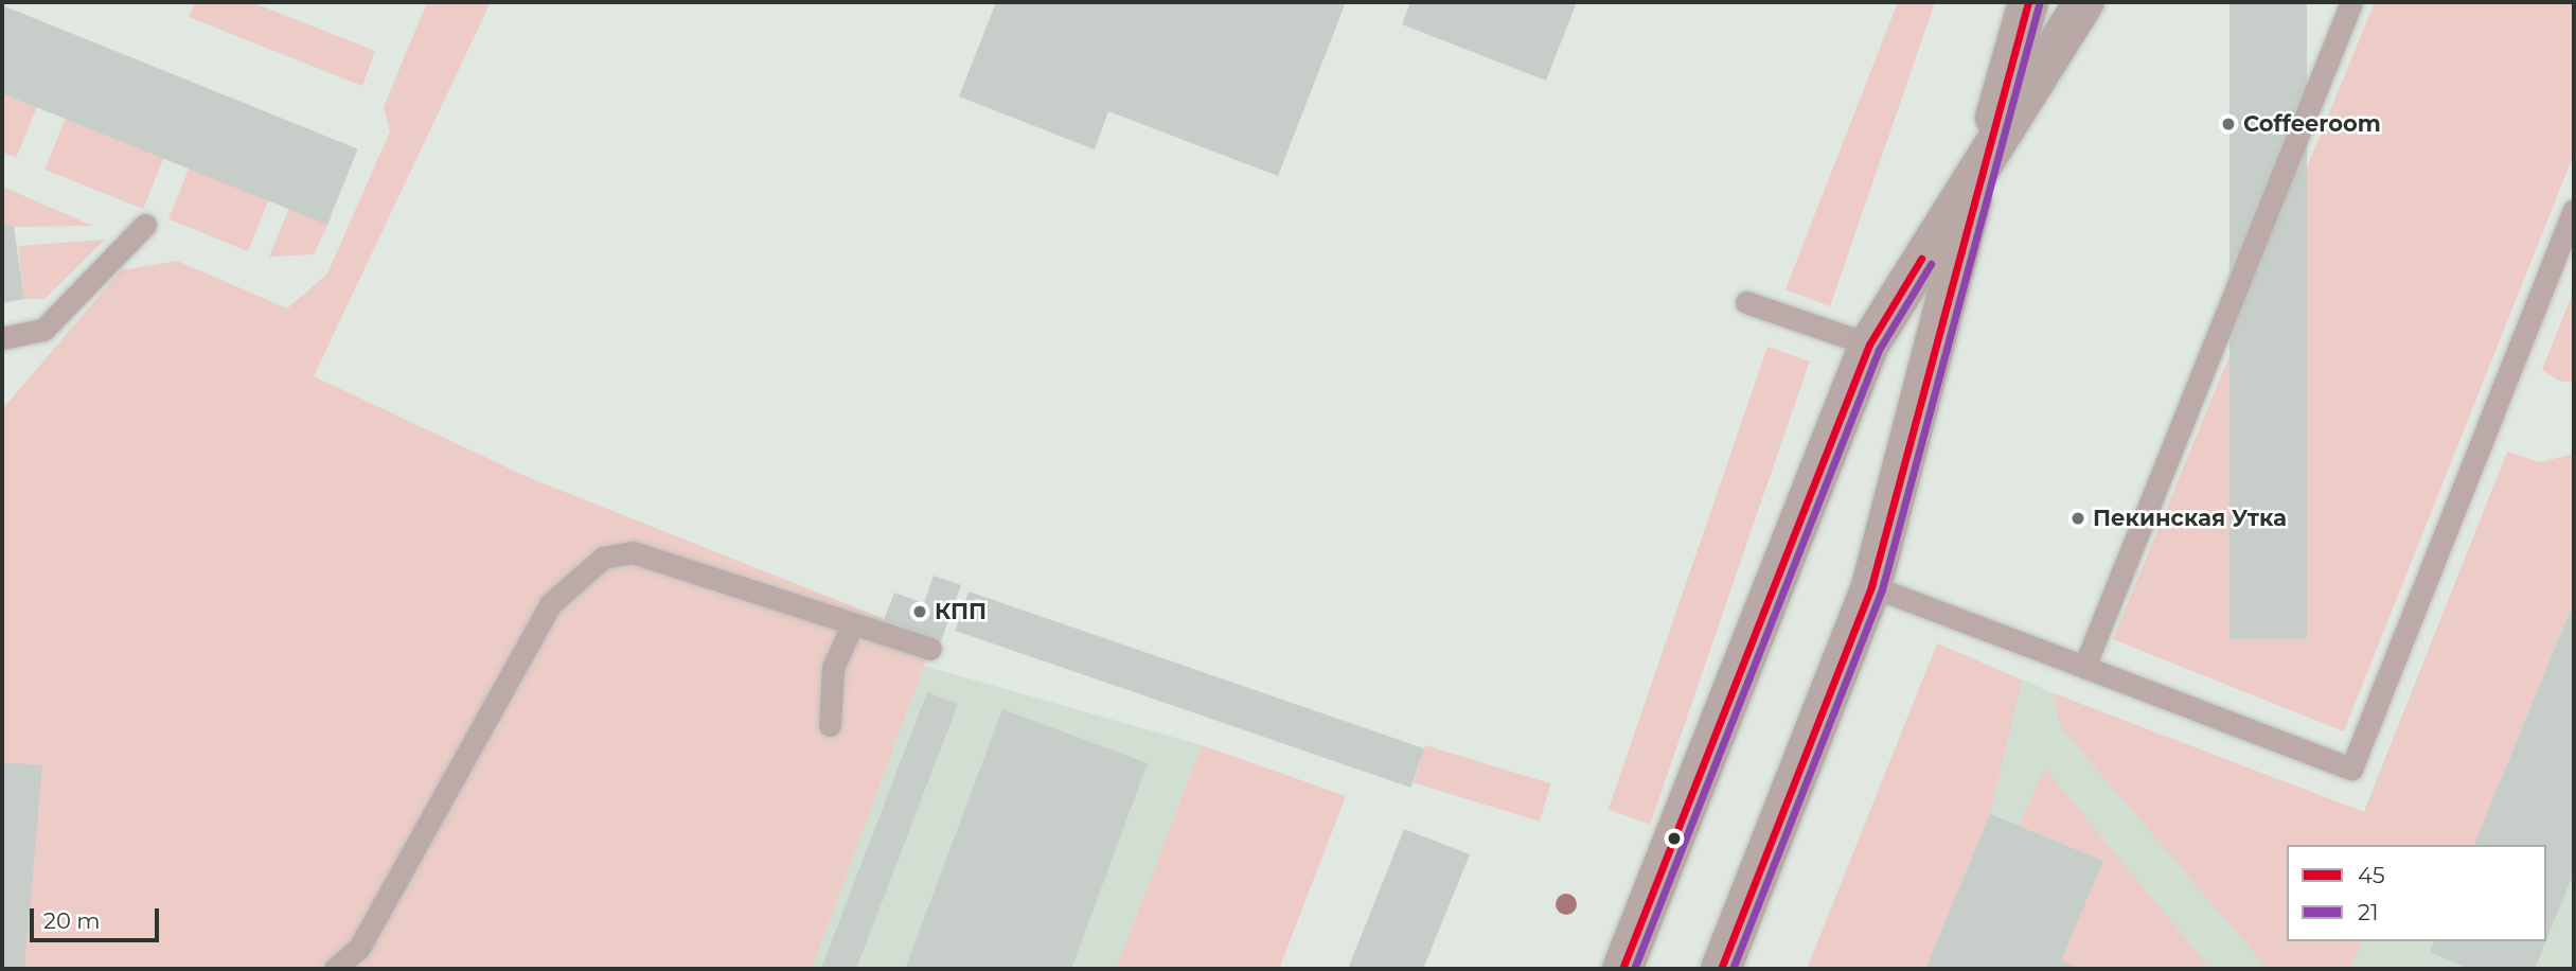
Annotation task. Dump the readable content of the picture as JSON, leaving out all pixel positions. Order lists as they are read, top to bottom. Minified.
{"places":["Coffeeroom","Пекинская Утка","КПП"],"lines":["transit line 45","transit line 21"],"legend":["45","21"],"scale_bar":"20 m"}
